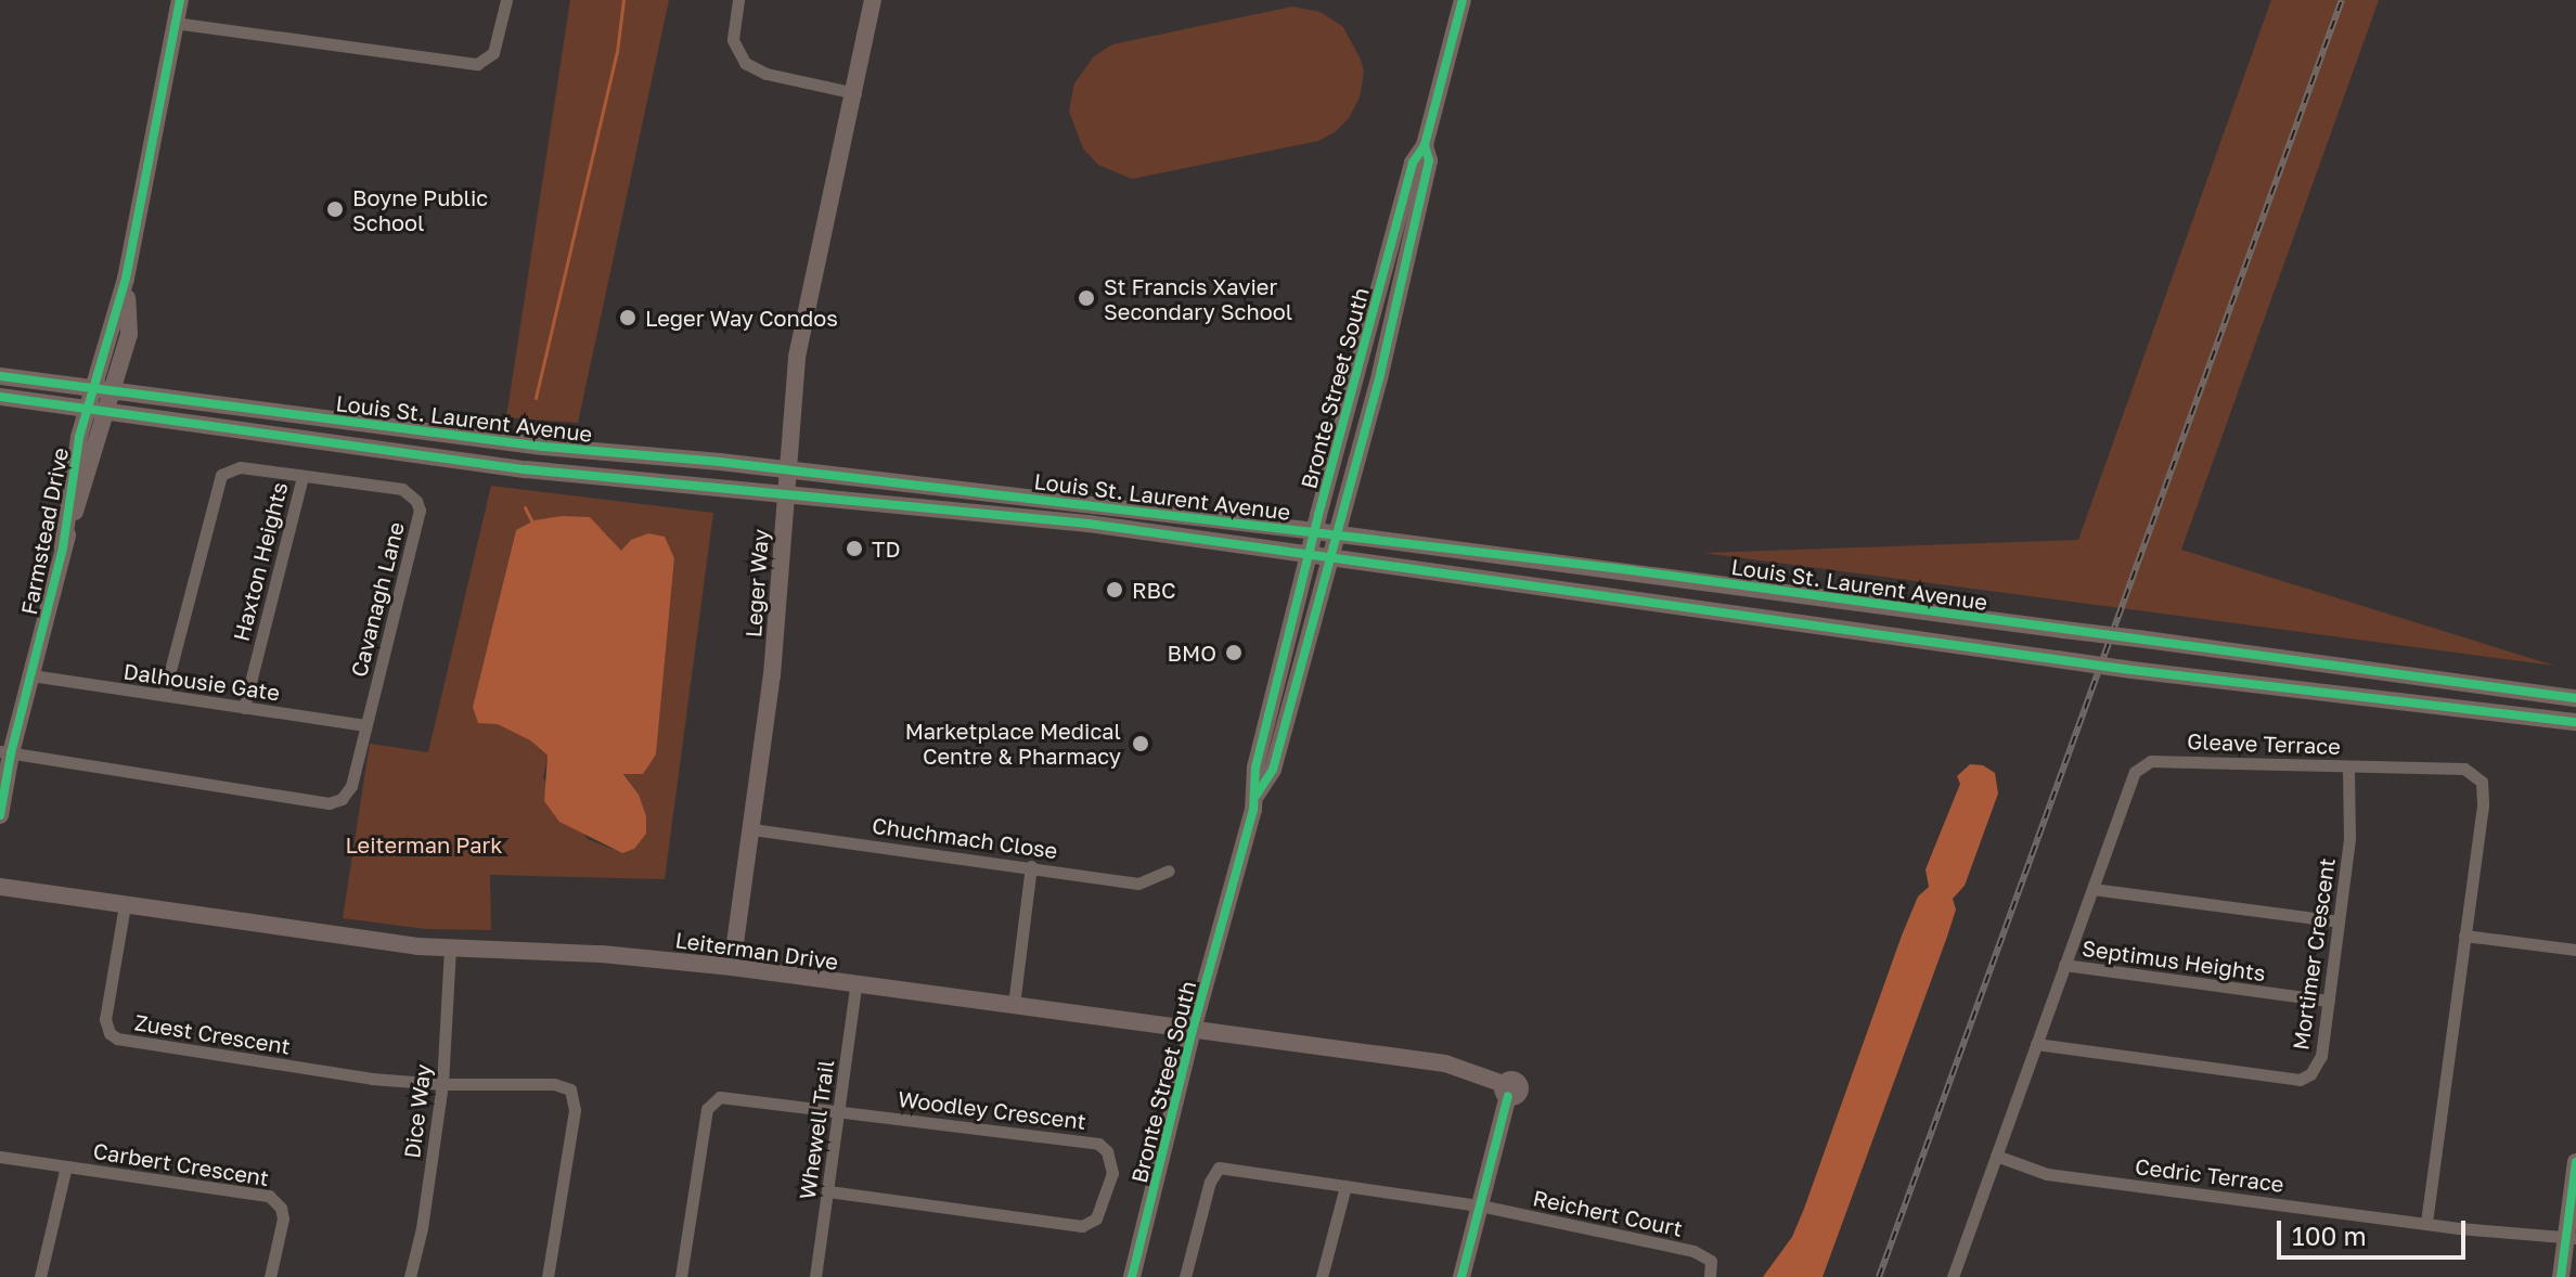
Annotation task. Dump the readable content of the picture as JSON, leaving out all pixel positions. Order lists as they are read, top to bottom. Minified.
{"streets":{"main road":["Bronte Street South","Louis St. Laurent Avenue","Farmstead Drive","Leger Way","Leiterman Drive"],"street":["Haxton Heights","Cavanagh Lane","Dalhousie Gate","Gleave Terrace","Chuchmach Close","Mortimer Crescent","Septimus Heights","Zuest Crescent","Woodley Crescent","Dice Way","Whewell Trail","Carbert Crescent","Cedric Terrace","Reichert Court"]},"crossings":[["Bronte Street South","Louis St. Laurent Avenue"],["Bronte Street South","Leiterman Drive"],["Louis St. Laurent Avenue","Farmstead Drive"],["Louis St. Laurent Avenue","Leger Way"],["Farmstead Drive","Cavanagh Lane"],["Farmstead Drive","Dalhousie Gate"],["Haxton Heights","Cavanagh Lane"],["Haxton Heights","Dalhousie Gate"],["Leger Way","Chuchmach Close"],["Leger Way","Leiterman Drive"],["Cavanagh Lane","Dalhousie Gate"],["Gleave Terrace","Mortimer Crescent"],["Gleave Terrace","Septimus Heights"],["Gleave Terrace","Cedric Terrace"],["Leiterman Drive","Zuest Crescent"],["Leiterman Drive","Dice Way"],["Leiterman Drive","Whewell Trail"],["Leiterman Drive","Reichert Court"],["Mortimer Crescent","Septimus Heights"],["Zuest Crescent","Dice Way"],["Woodley Crescent","Whewell Trail"]],"parks":["Leiterman Park"],"places":["Boyne Public School","St Francis Xavier Secondary School","Leger Way Condos","TD","RBC","BMO","Marketplace Medical Centre & Pharmacy"],"scale_bar":"100 m"}
